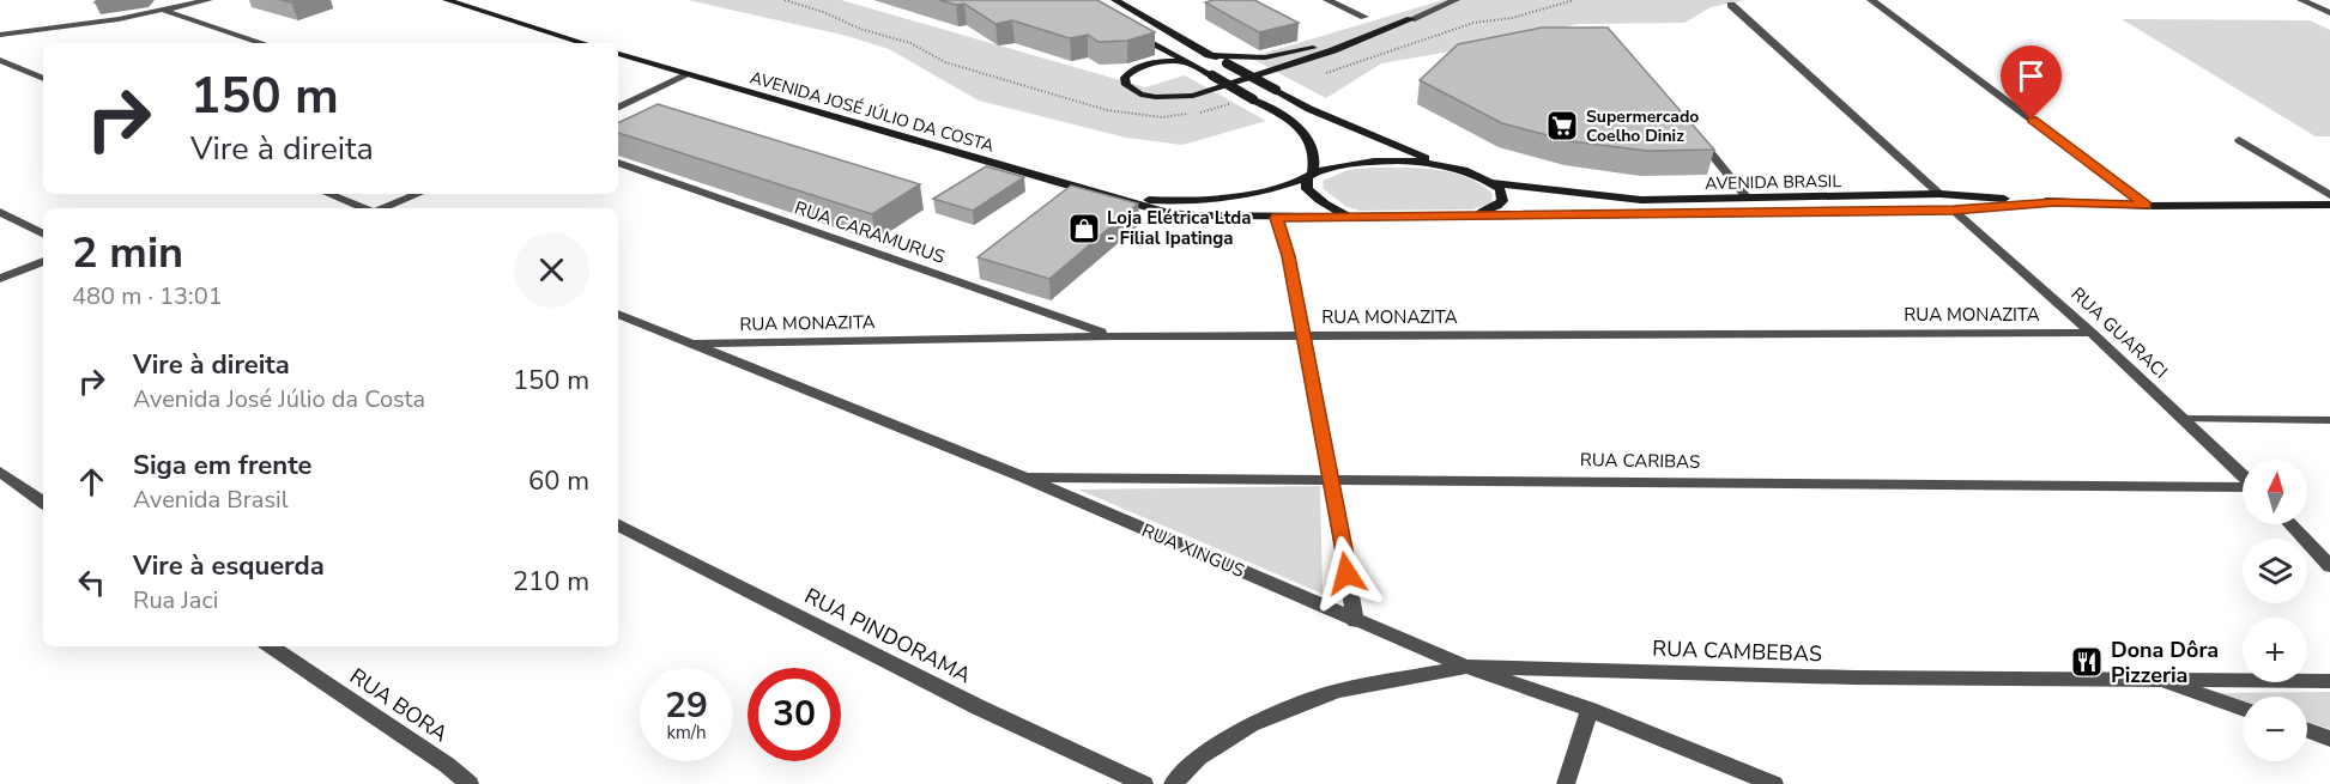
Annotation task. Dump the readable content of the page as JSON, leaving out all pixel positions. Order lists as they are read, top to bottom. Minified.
{"streets":{"main road":["AVENIDA JOSÉ JÚLIO DA COSTA","AVENIDA BRASIL"],"street":["RUA CARAMURUS","RUA MONAZITA","RUA GUARACI","RUA CARIBAS","RUA XINGUS","RUA PINDORAMA","RUA CAMBEBAS","RUA BORA"]},"crossings":[["AVENIDA JOSÉ JÚLIO DA COSTA","AVENIDA BRASIL"],["AVENIDA BRASIL","RUA GUARACI"],["RUA CARAMURUS","RUA MONAZITA"],["RUA MONAZITA","RUA GUARACI"],["RUA MONAZITA","RUA XINGUS"],["RUA CARIBAS","RUA XINGUS"],["RUA XINGUS","RUA CAMBEBAS"]],"places":{"supermarket":["Supermercado Coelho Diniz"],"shop":["Loja Elétrica Ltda - Filial Ipatinga"],"restaurant":["Dona Dôra Pizzeria"]},"north":"top","page":{"turn":["150 m","Vire à direita"],"heading":["2 min","480 m · 13:01"],"list":[{"name":"Vire à direita","note":"Avenida José Júlio da Costa","value":"150 m"},{"name":"Siga em frente","note":"Avenida Brasil","value":"60 m"},{"name":"Vire à esquerda","note":"Rua Jaci","value":"210 m"}],"map_buttons":["+","−"],"speed":"29 km/h","limit":"30"}}
